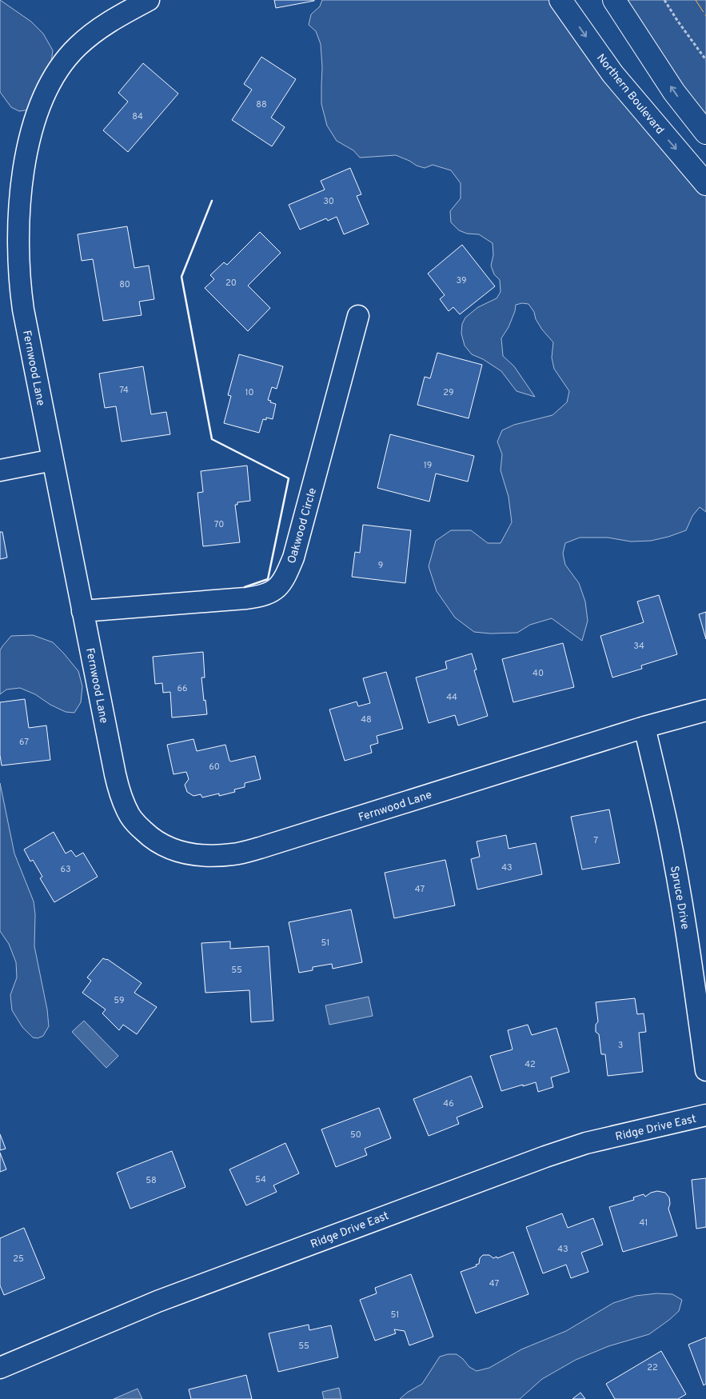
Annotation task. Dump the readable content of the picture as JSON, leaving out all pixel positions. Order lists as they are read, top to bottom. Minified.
{"streets":{"main road":["Northern Boulevard"],"street":["Fernwood Lane","Oakwood Circle","Spruce Drive","Ridge Drive East"]},"crossings":[["Fernwood Lane","Oakwood Circle"],["Fernwood Lane","Spruce Drive"]],"house_numbers":["88","84","30","39","20","80","74","10","29","19","70","9","34","40","66","44","48","67","60","7","43","63","47","51","55","59","3","42","46","50","54","58","41","43","25","47","51","55","22"]}
